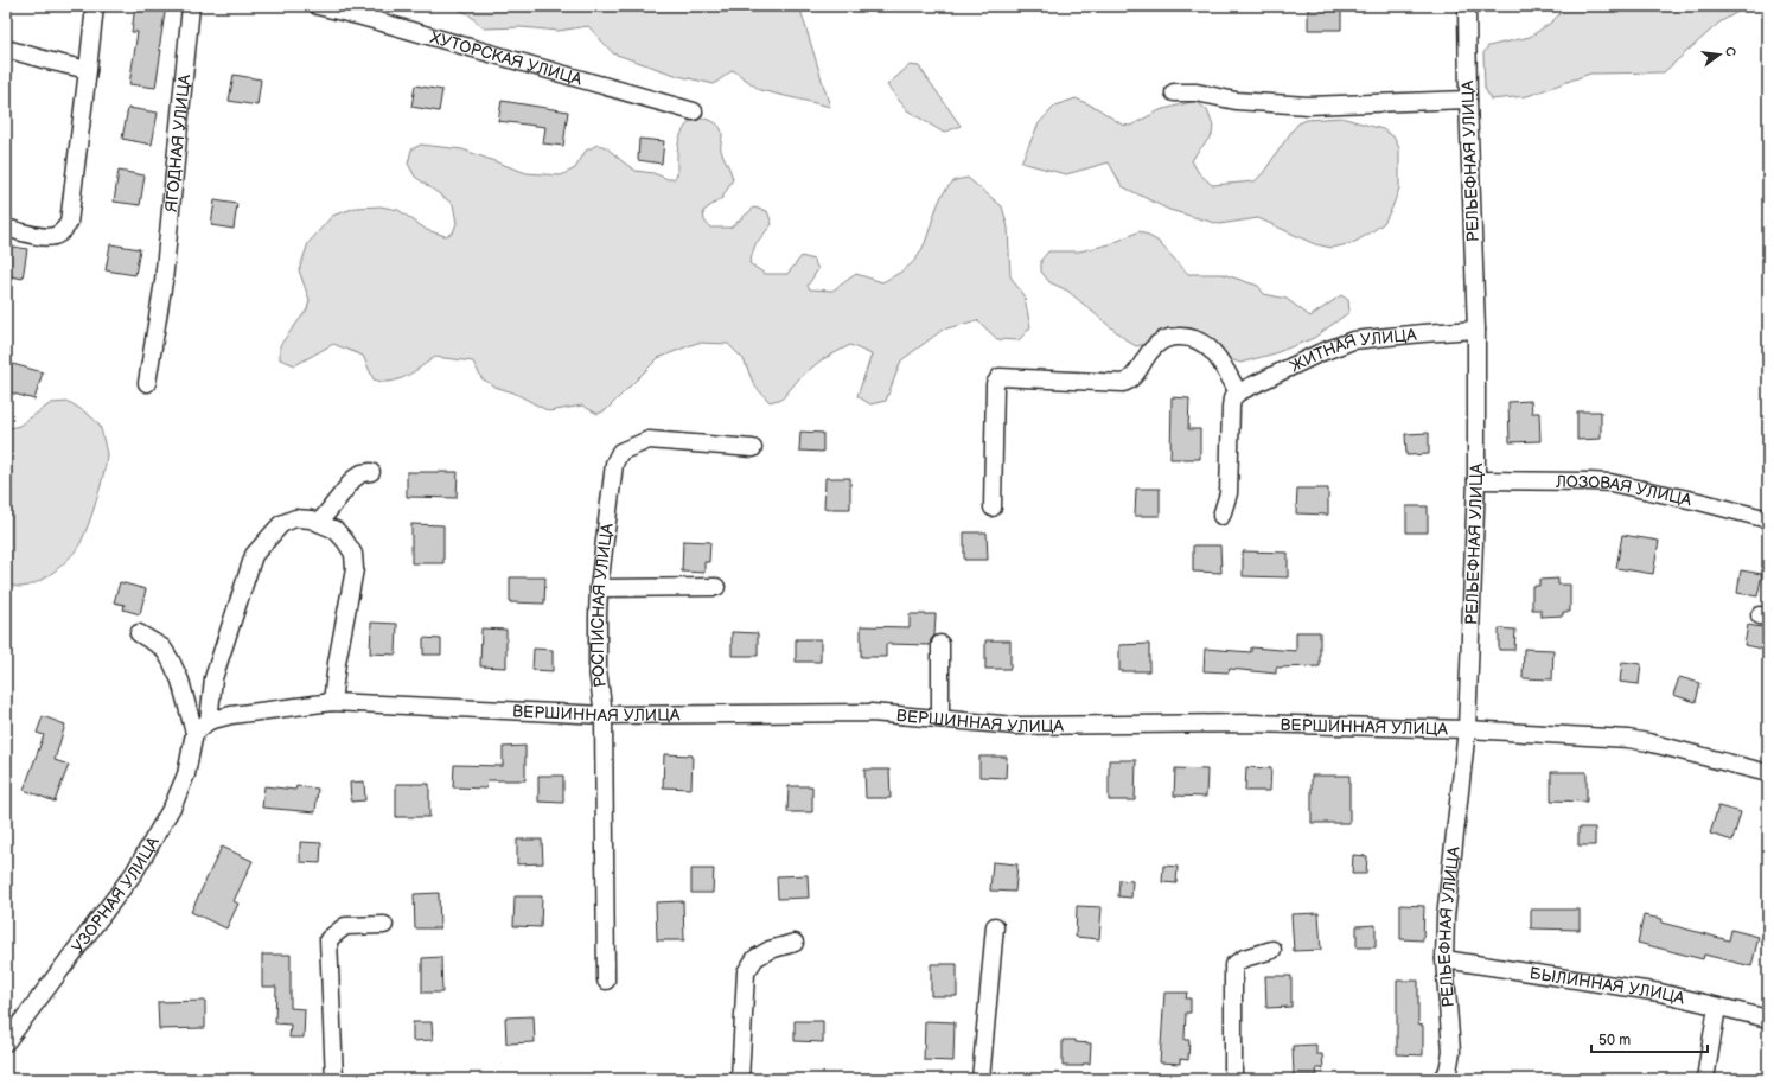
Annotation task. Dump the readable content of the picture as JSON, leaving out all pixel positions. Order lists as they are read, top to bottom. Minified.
{"streets":{"street":["ХУТОРСКАЯ УЛИЦА","ЯГОДНАЯ УЛИЦА","РЕЛЬЕФНАЯ УЛИЦА","ЖИТНАЯ УЛИЦА","ЛОЗОВАЯ УЛИЦА","РОСПИСНАЯ УЛИЦА","ВЕРШИННАЯ УЛИЦА","УЗОРНАЯ УЛИЦА","БЫЛИННАЯ УЛИЦА"]},"crossings":[["РЕЛЬЕФНАЯ УЛИЦА","ЖИТНАЯ УЛИЦА"],["РЕЛЬЕФНАЯ УЛИЦА","ЛОЗОВАЯ УЛИЦА"],["РЕЛЬЕФНАЯ УЛИЦА","ВЕРШИННАЯ УЛИЦА"],["РЕЛЬЕФНАЯ УЛИЦА","БЫЛИННАЯ УЛИЦА"],["РОСПИСНАЯ УЛИЦА","ВЕРШИННАЯ УЛИЦА"],["ВЕРШИННАЯ УЛИЦА","УЗОРНАЯ УЛИЦА"]],"scale_bar":"50 m","north":"right"}
